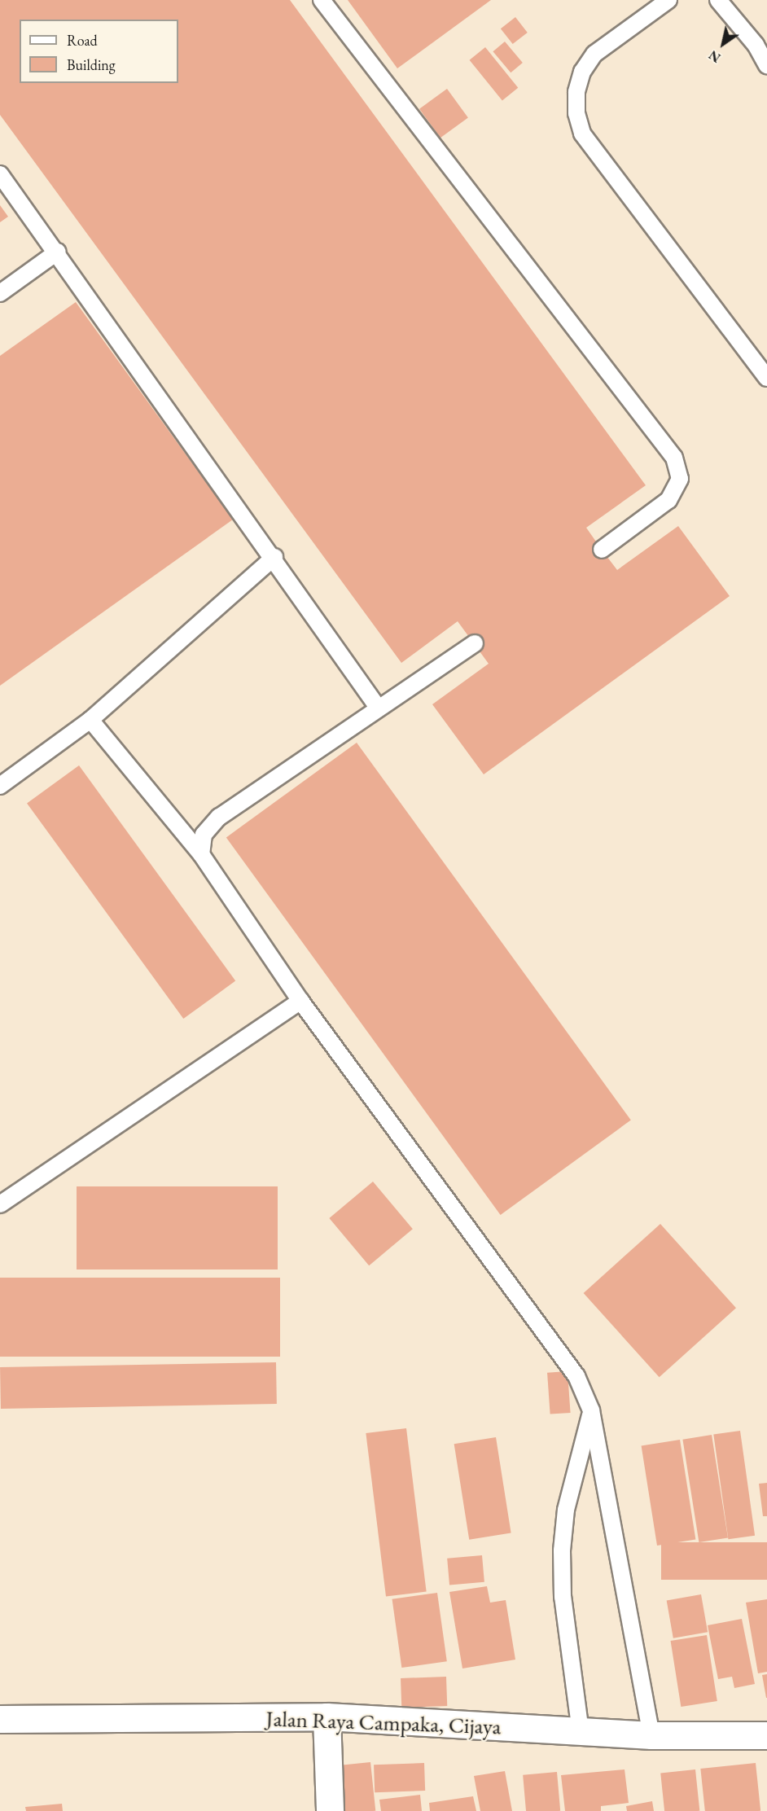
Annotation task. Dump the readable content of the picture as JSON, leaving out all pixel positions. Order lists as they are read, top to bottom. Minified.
{"streets":{"main road":["Jalan Raya Campaka, Cijaya"]},"legend":["Road","Building"],"north":"bottom left"}
